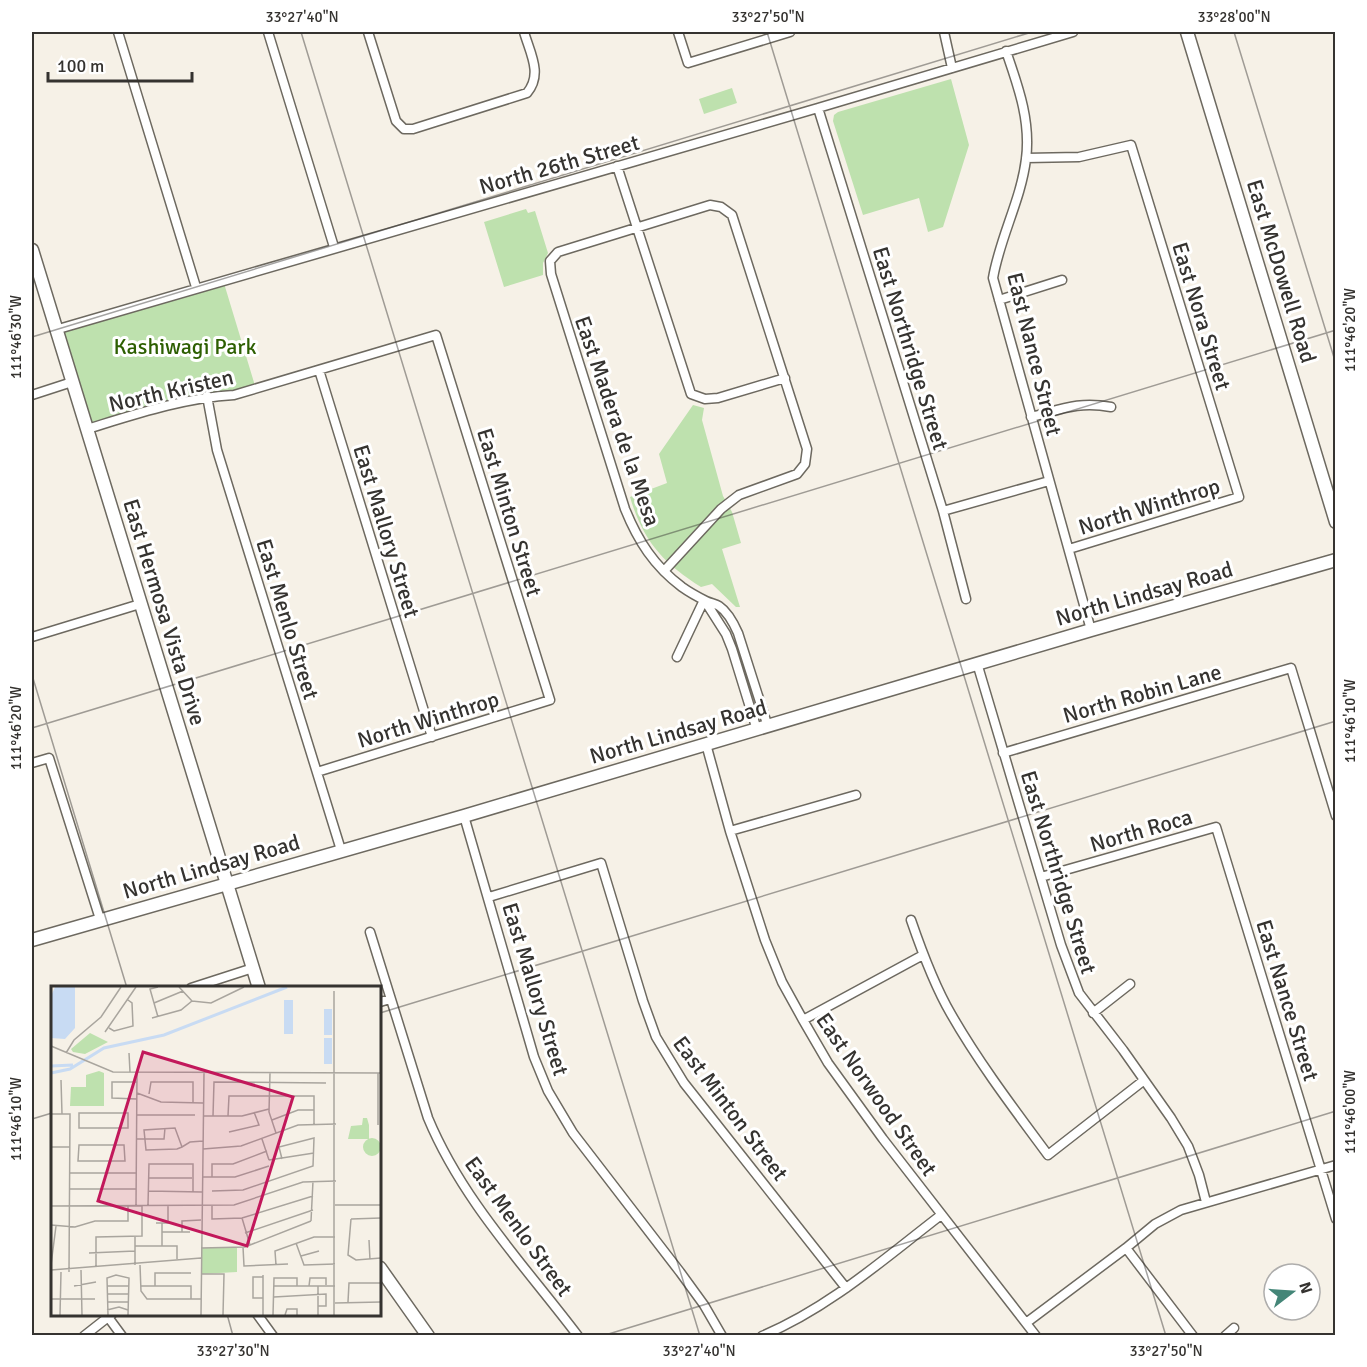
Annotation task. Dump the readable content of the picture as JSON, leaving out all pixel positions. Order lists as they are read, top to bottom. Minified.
{"streets":{"main road":["East McDowell Road","North Lindsay Road","East Hermosa Vista Drive"],"street":["North 26th Street","East Nora Street","East Northridge Street","East Nance Street","North Kristen","East Madera de la Mesa","North Winthrop","East Minton Street","East Mallory Street","East Menlo Street","North Robin Lane","North Roca","East Norwood Street"]},"crossings":[["North 26th Street","East Northridge Street"],["North 26th Street","East Nance Street"],["North 26th Street","East Hermosa Vista Drive"],["East Nora Street","East Nance Street"],["East Nora Street","North Winthrop"],["East Northridge Street","North Lindsay Road"],["East Northridge Street","North Robin Lane"],["East Northridge Street","North Roca"],["East Nance Street","North Winthrop"],["East Nance Street","North Lindsay Road"],["East Nance Street","North Roca"],["North Kristen","East Minton Street"],["North Kristen","East Mallory Street"],["North Kristen","East Hermosa Vista Drive"],["North Kristen","East Menlo Street"],["East Madera de la Mesa","North Lindsay Road"],["North Winthrop","East Minton Street"],["North Winthrop","East Mallory Street"],["North Winthrop","East Menlo Street"],["East Minton Street","East Mallory Street"],["East Mallory Street","North Lindsay Road"],["North Lindsay Road","East Hermosa Vista Drive"],["North Lindsay Road","East Menlo Street"],["North Lindsay Road","East Norwood Street"]],"parks":["Kashiwagi Park"],"scale_bar":"100 m","north":"right","coordinates":["33°27'40\"N","33°27'50\"N","33°28'00\"N","111°46'20\"W","111°46'30\"W","111°46'10\"W","111°46'00\"W","33°27'30\"N"]}
